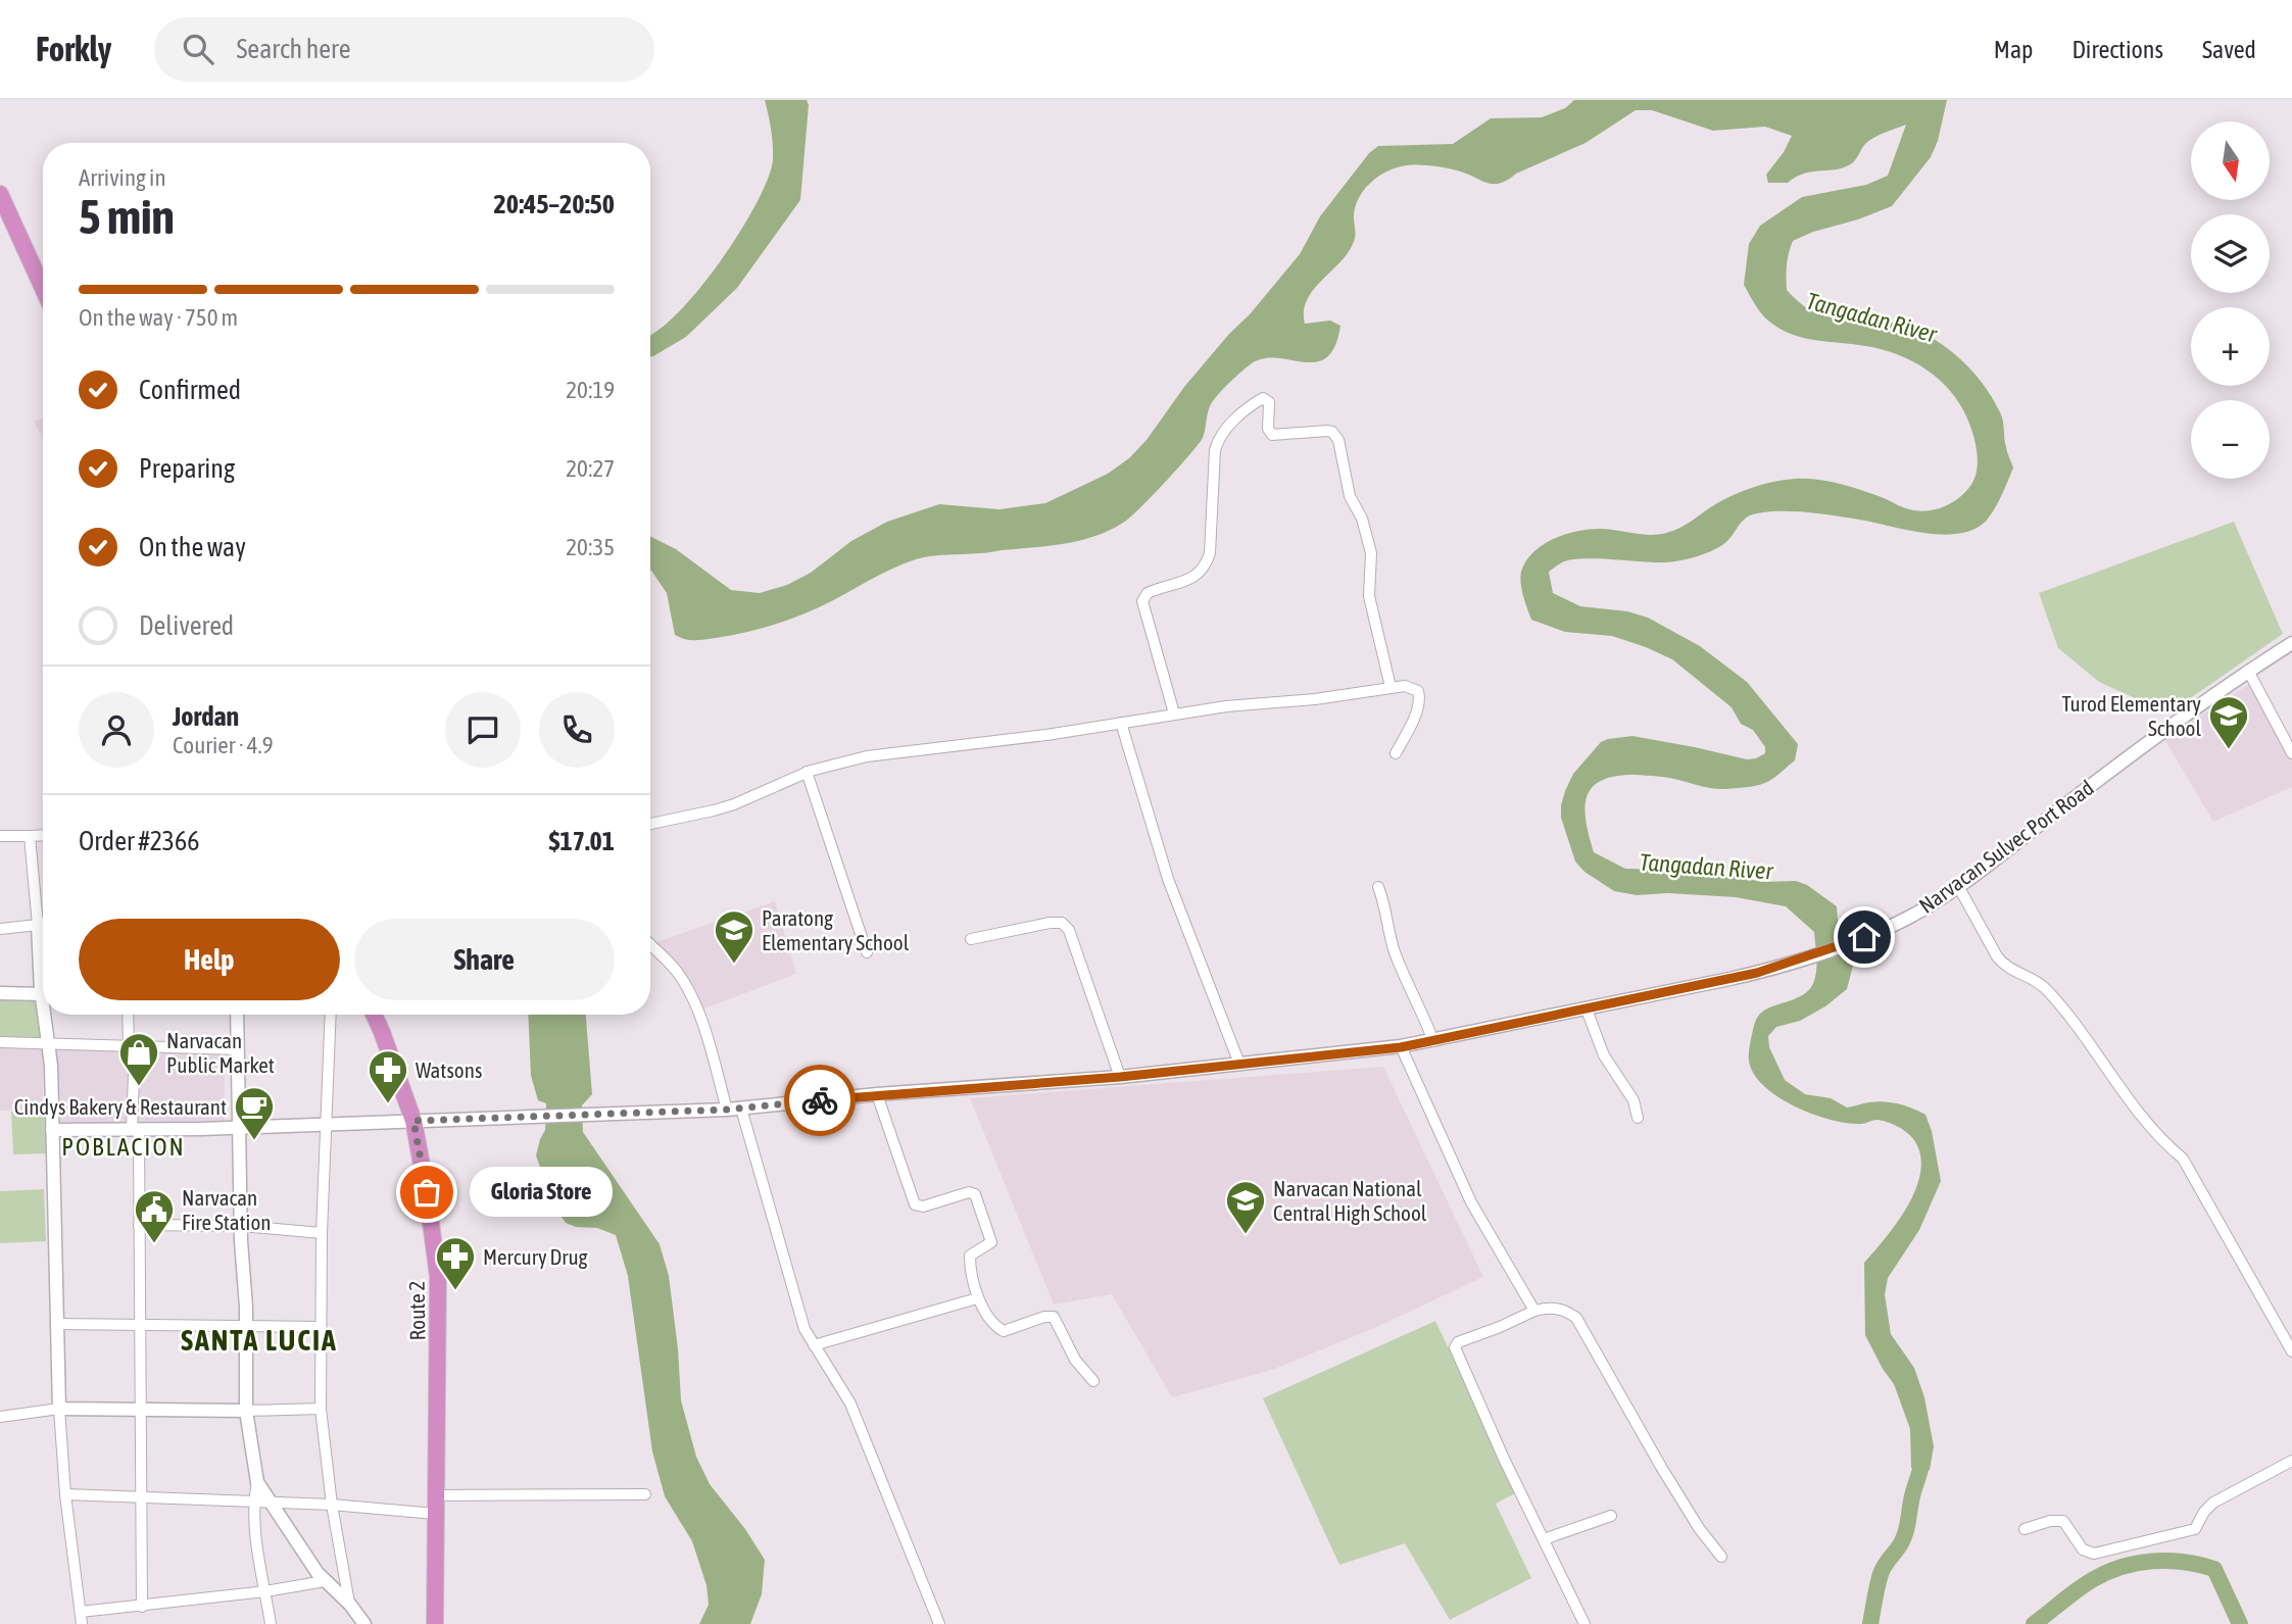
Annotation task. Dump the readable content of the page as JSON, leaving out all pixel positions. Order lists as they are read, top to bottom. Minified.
{"streets":{"highway":["Route 2"],"street":["Narvacan Sulvec Port Road"]},"crossings":[["Narvacan Sulvec Port Road","Route 2"]],"districts":["POBLACION","SANTA LUCIA"],"water":["Tangadan River"],"places":{"school or university":["Turod Elementary School","Paratong Elementary School","Narvacan National Central High School"],"shop":["Narvacan Public Market"],"pharmacy":["Watsons","Mercury Drug"],"cafe":["Cindys Bakery & Restaurant"],"other":["Gloria Store"],"public building":["Narvacan Fire Station"]},"north":"bottom","page":{"header":"Forkly","search":"Search here","nav":["Map","Directions","Saved"],"map_buttons":["+","−"],"heading":["5 min","Arriving in","20:45–20:50"],"panel":["Jordan","Courier · 4.9","Order #2366","$17.01"],"bar":"On the way · 750 m","list":[["Confirmed","20:19"],["Preparing","20:27"],["On the way","20:35"],"Delivered"],"buttons":["Help","Share"],"bubble":"Gloria Store"}}
